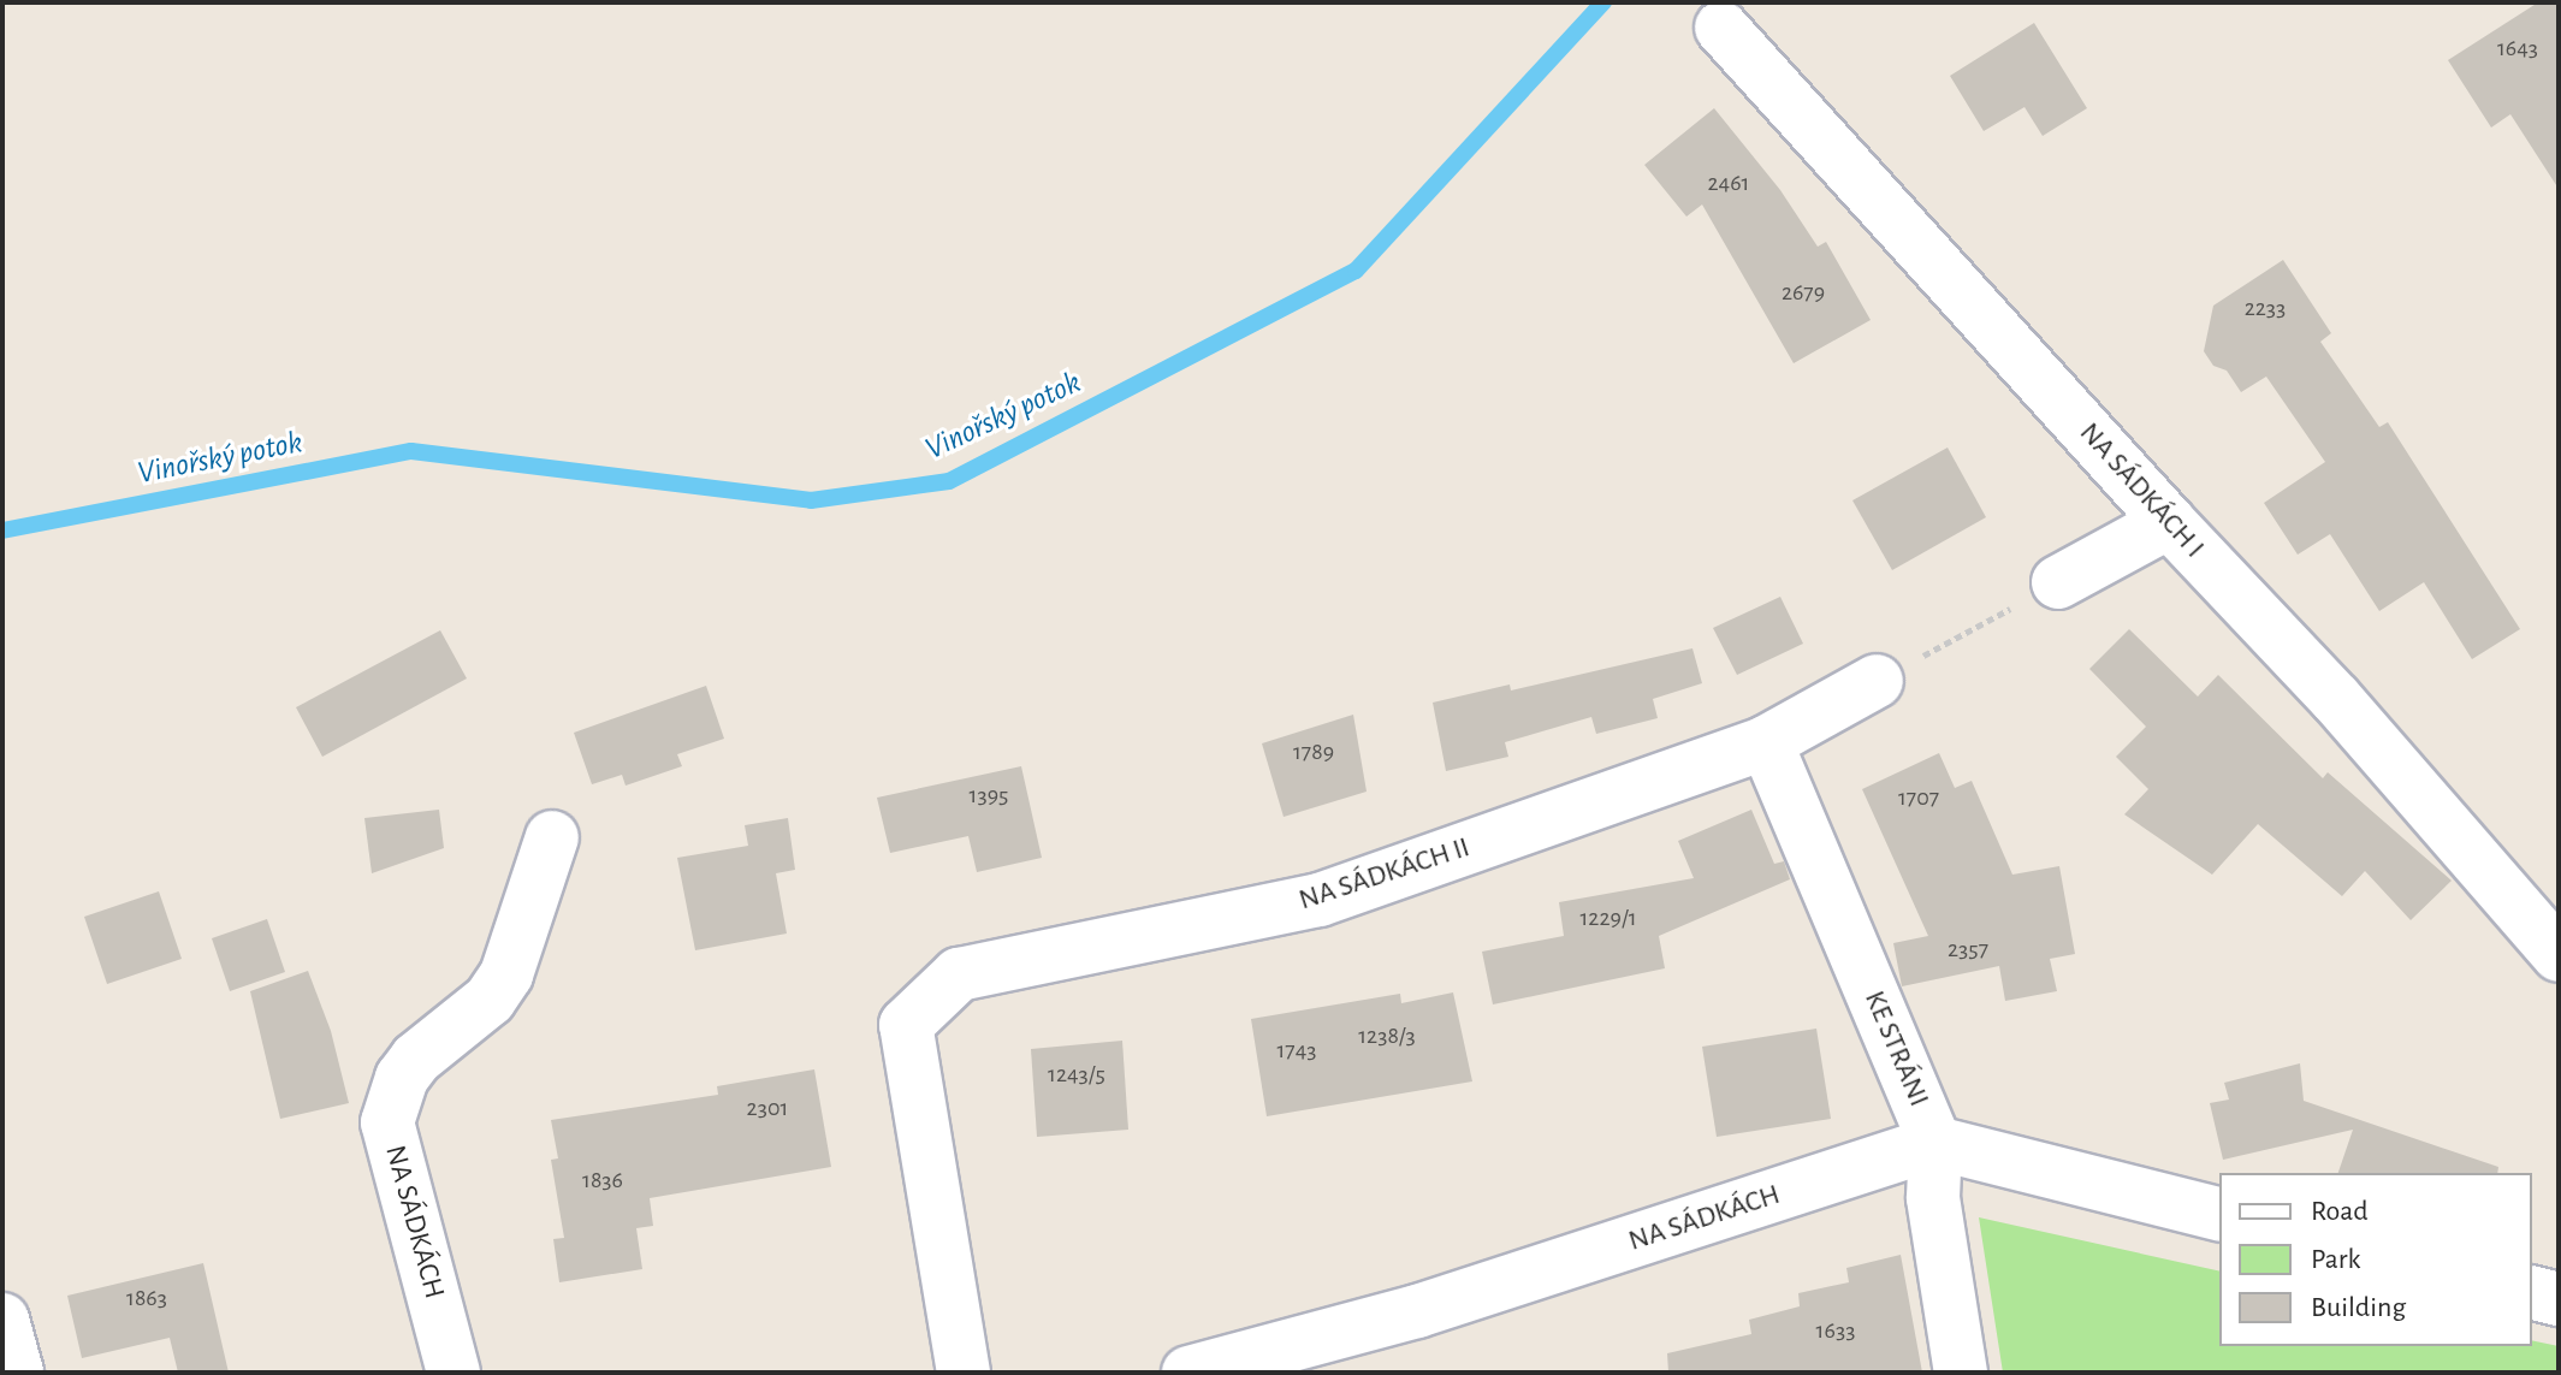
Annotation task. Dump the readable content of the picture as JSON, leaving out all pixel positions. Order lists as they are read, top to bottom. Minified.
{"streets":{"street":["NA SÁDKÁCH I","NA SÁDKÁCH II","KE STRÁNI","NA SÁDKÁCH"]},"crossings":[["NA SÁDKÁCH II","KE STRÁNI"],["KE STRÁNI","NA SÁDKÁCH"]],"water":["Vinořský potok"],"house_numbers":["1643","2461","2679","2233","1789","1395","1707","1229/1","2357","1238/3","1743","1243/5","2301","1836","1863","1633"],"legend":["Road","Park","Building"]}
